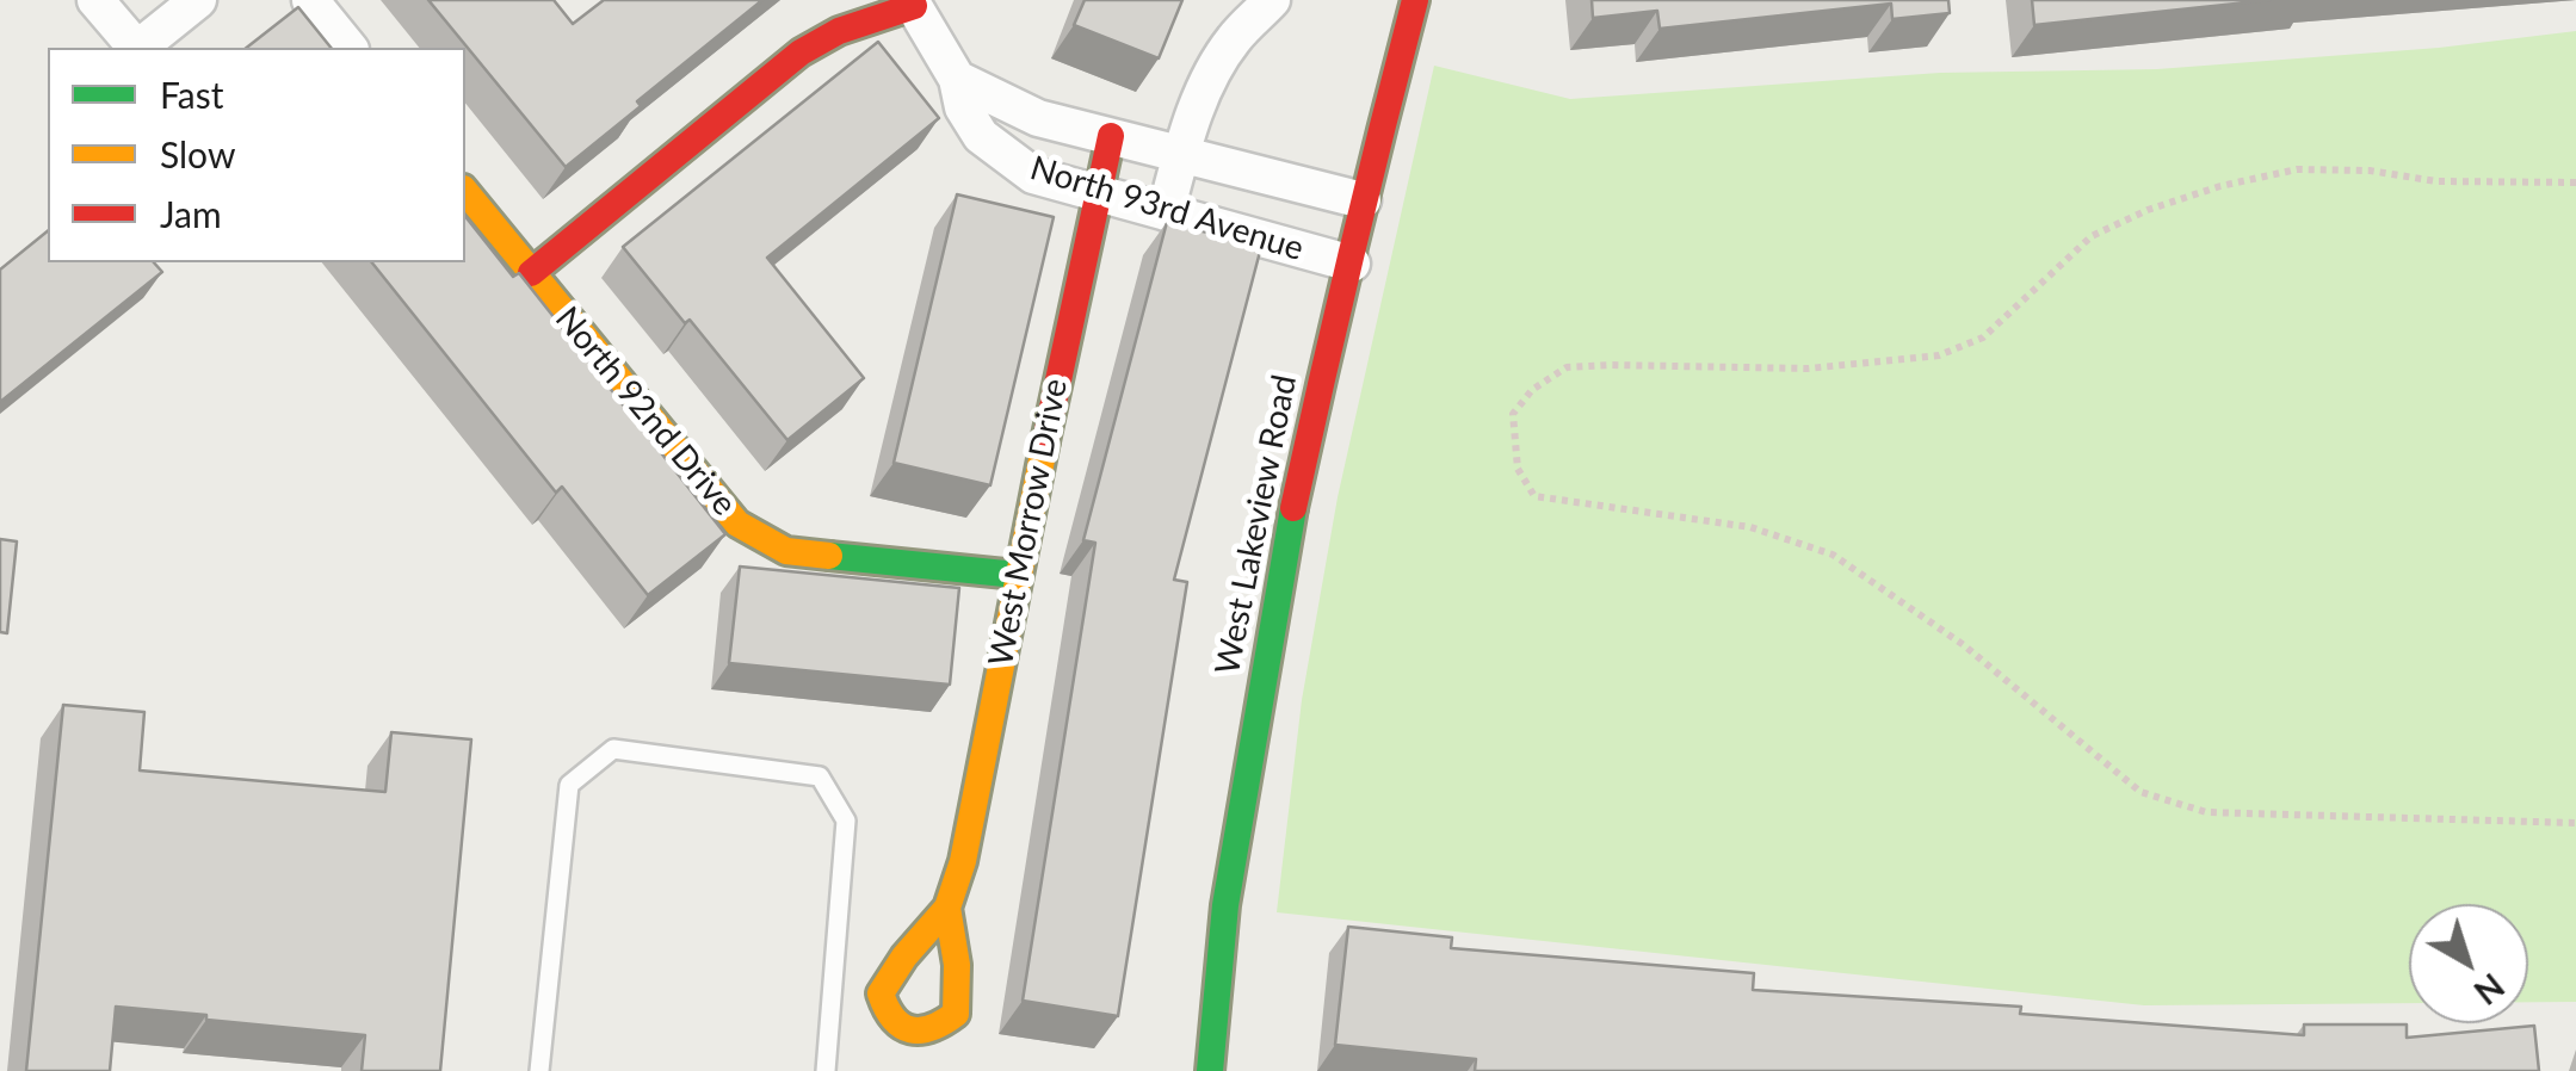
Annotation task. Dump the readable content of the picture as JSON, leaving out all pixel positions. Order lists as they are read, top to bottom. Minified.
{"streets":{"street":["North 93rd Avenue","North 92nd Drive","West Morrow Drive","West Lakeview Road"]},"crossings":[["North 93rd Avenue","West Morrow Drive"],["North 93rd Avenue","West Lakeview Road"],["North 92nd Drive","West Morrow Drive"]],"legend":["Fast","Slow","Jam"],"north":"bottom right"}
